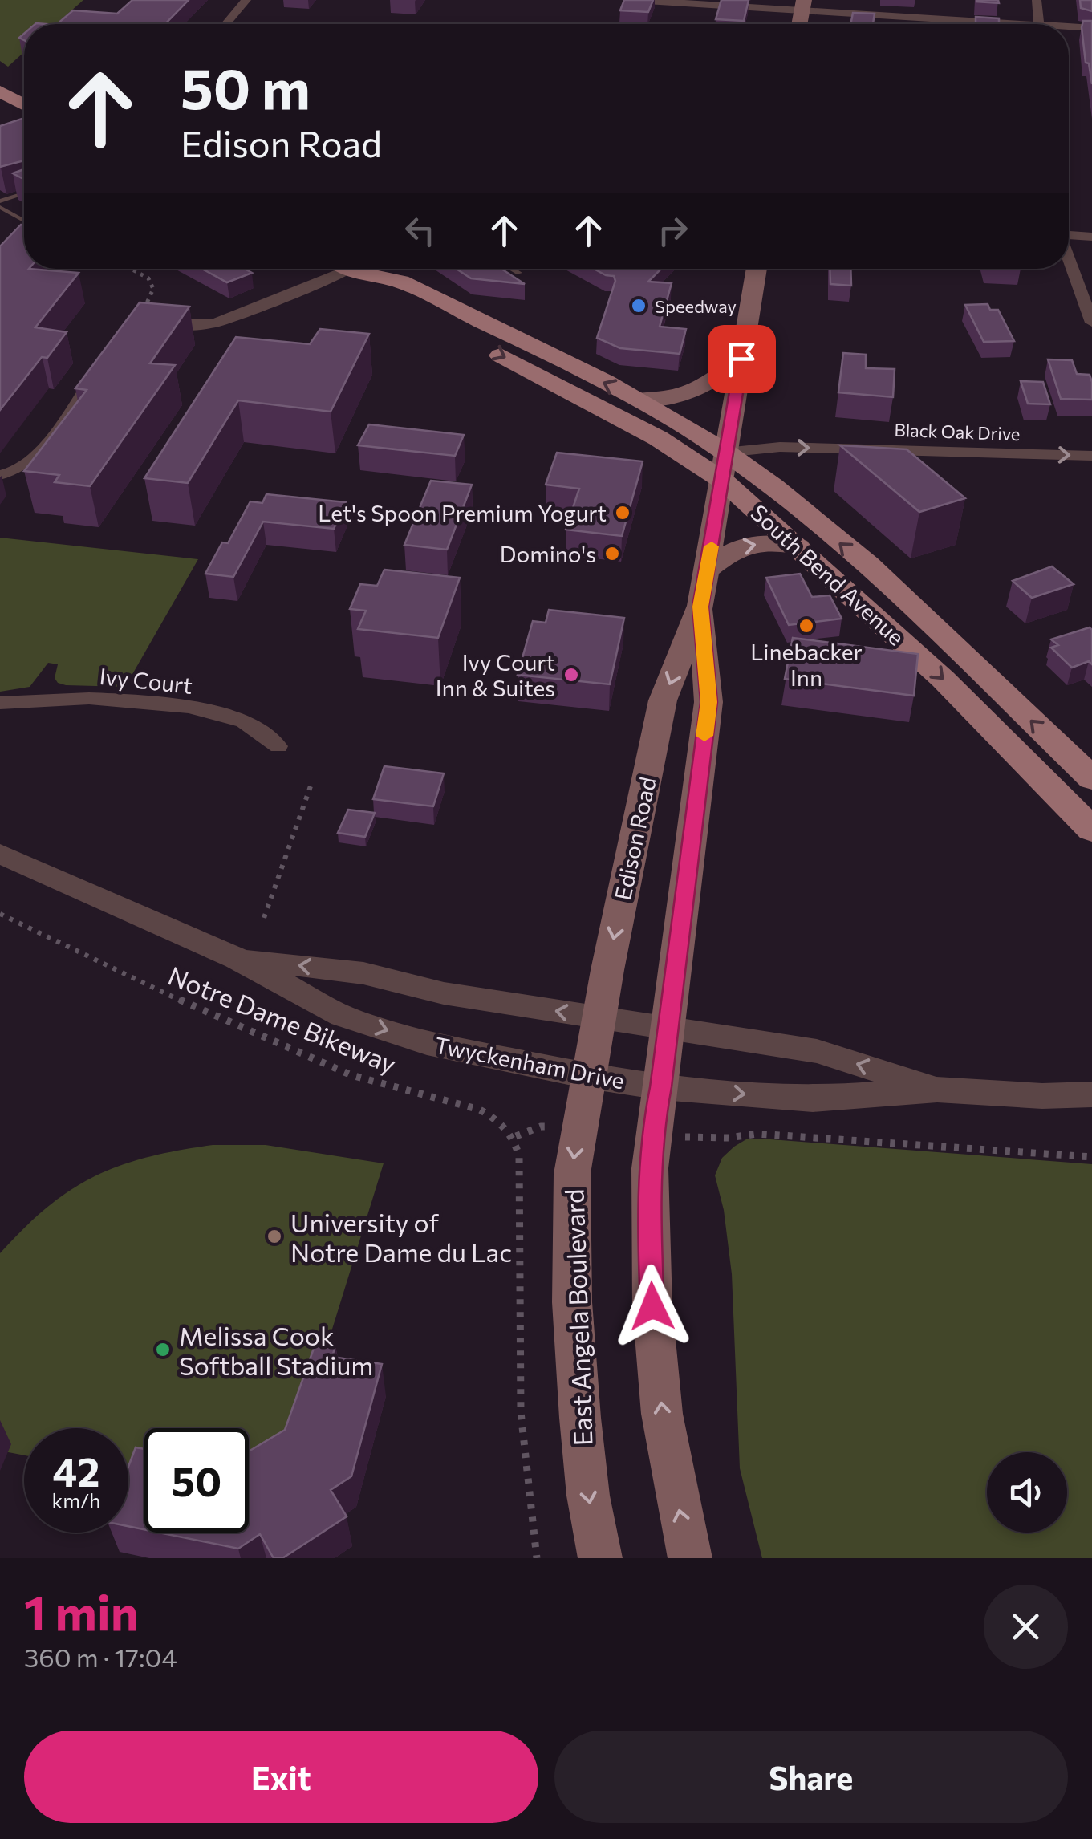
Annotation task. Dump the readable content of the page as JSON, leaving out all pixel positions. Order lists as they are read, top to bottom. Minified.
{"streets":{"main road":["South Bend Avenue","Edison Road","East Angela Boulevard"],"street":["Black Oak Drive","Ivy Court","Twyckenham Drive"],"path":["Notre Dame Bikeway"]},"crossings":[["Black Oak Drive","South Bend Avenue"],["Black Oak Drive","Edison Road"],["South Bend Avenue","Edison Road"],["Edison Road","Twyckenham Drive"],["Edison Road","East Angela Boulevard"],["Twyckenham Drive","East Angela Boulevard"]],"one_way":["Black Oak Drive"],"places":["Speedway","Let's Spoon Premium Yogurt","Domino's","Linebacker Inn","Ivy Court Inn & Suites","University of Notre Dame du Lac","Melissa Cook Softball Stadium"],"page":{"turn":["50 m","Edison Road"],"speed":"42 km/h","limit":"50","heading":["1 min","360 m · 17:04"],"buttons":["Exit","Share"]}}
